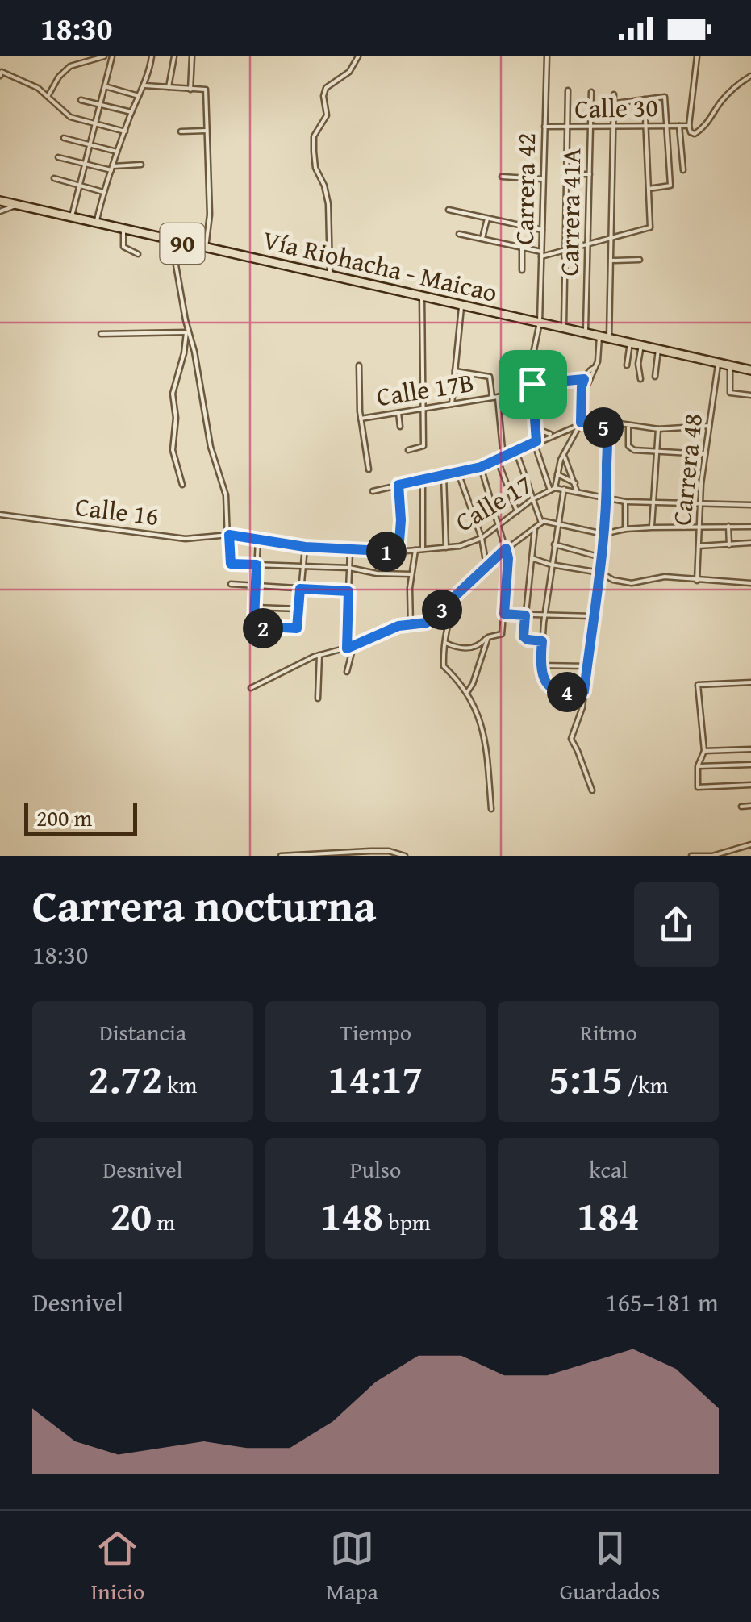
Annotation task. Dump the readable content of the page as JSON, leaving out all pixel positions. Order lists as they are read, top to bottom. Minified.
{"streets":{"highway":["90","Vía Riohacha - Maicao"],"street":["Calle 30","Carrera 42","Carrera 41A","Calle 17B","Carrera 48","Calle 17","Calle 16"]},"crossings":[["Calle 30","Carrera 42"],["Calle 30","Carrera 41A"],["Carrera 42","Vía Riohacha - Maicao"],["Carrera 42","Calle 17B"],["Carrera 42","Calle 17"],["Carrera 41A","Vía Riohacha - Maicao"],["Vía Riohacha - Maicao","Carrera 48"],["Carrera 48","Calle 17"],["Calle 17","Calle 16"]],"scale_bar":"200 m","page":{"status":"18:30","pins":["5","1","3","2","4"],"scale":"200 m","heading":["Carrera nocturna","18:30"],"stats":[["Distancia","2.72 km"],["Tiempo","14:17"],["Ritmo","5:15 /km"],["Desnivel","20 m"],["Pulso","148 bpm"],["kcal","184"]],"chart":["Desnivel","165–181 m"],"tabs":["Inicio","Mapa","Guardados"]}}
